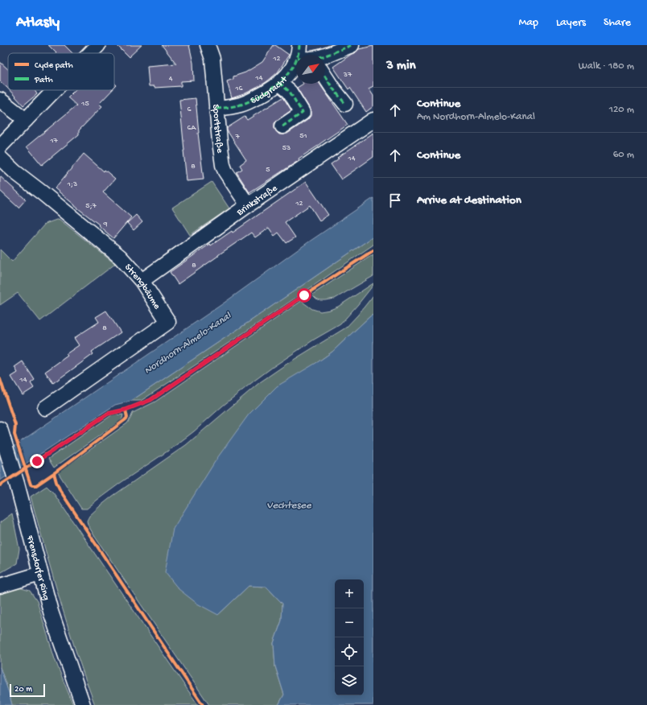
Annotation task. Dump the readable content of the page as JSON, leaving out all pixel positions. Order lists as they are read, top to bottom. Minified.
{"streets":{"street":["Südgracht","Sportstraße","Brinkstraße","Strengbäume","Frensdorfer Ring"]},"crossings":[["Südgracht","Sportstraße"],["Sportstraße","Brinkstraße"],["Brinkstraße","Strengbäume"]],"water":["Nordhorn-Almelo-Kanal","Vechtesee"],"house_numbers":["12","37","14","4","16","15","6","6A","51","7","17","53","14","8","5","1;3","12","5;7","9","8","8","14"],"legend":["Cycle path","Path"],"scale_bar":"20 m","north":"top right","page":{"header":"Atlasly","nav":["Map","Layers","Share"],"heading":["3 min","Walk · 180 m"],"list":[["Continue","Am Nordhorn-Almelo-Kanal","120 m"],["Continue","60 m"],"Arrive at destination"],"map_buttons":["+","−"],"scale":"20 m"}}
